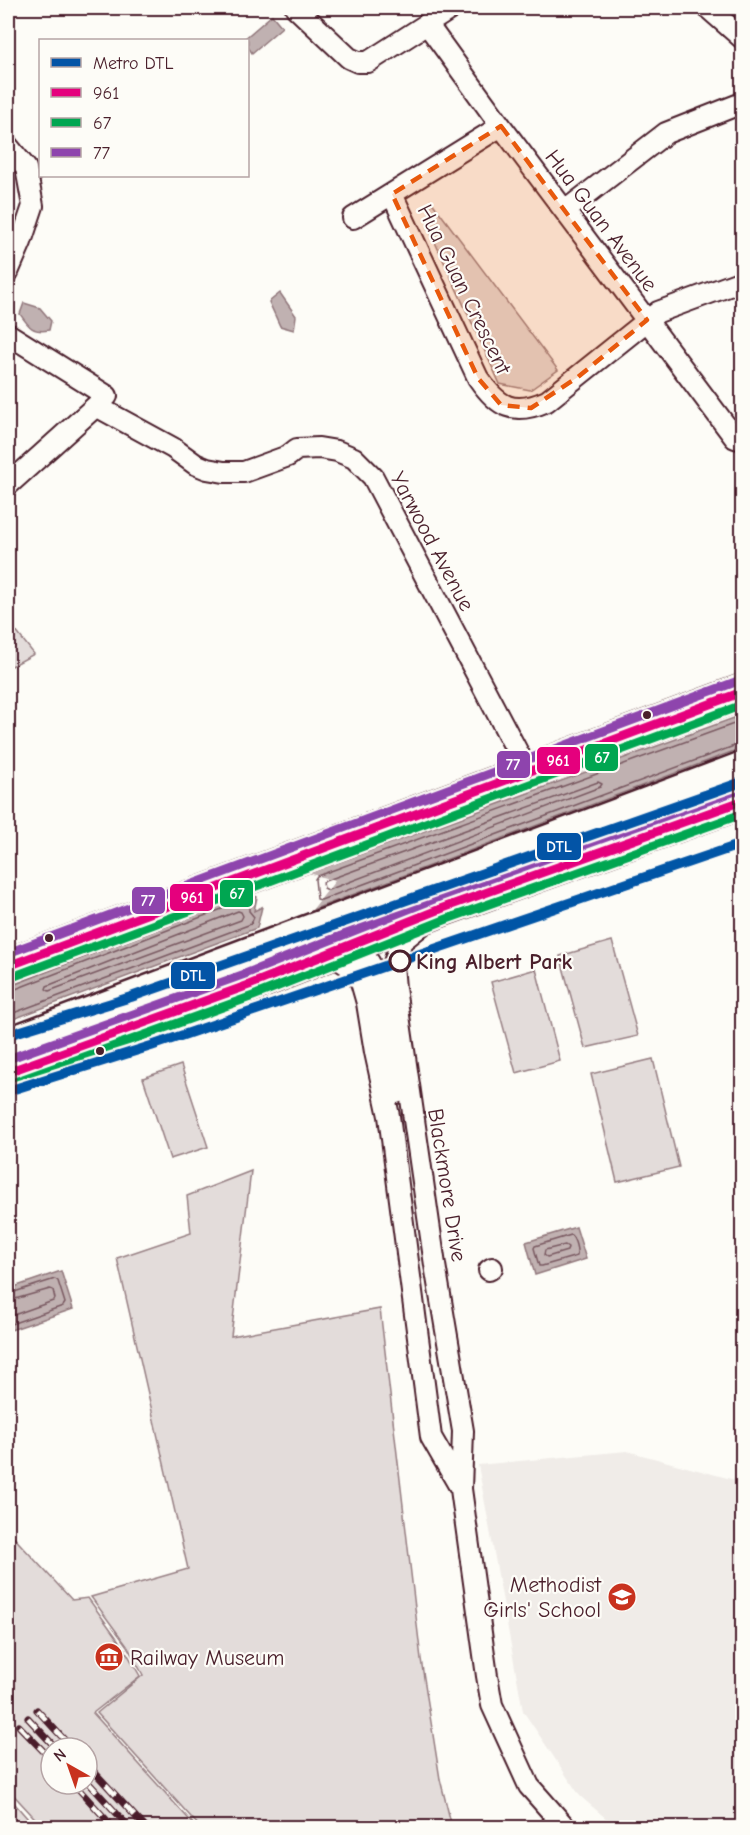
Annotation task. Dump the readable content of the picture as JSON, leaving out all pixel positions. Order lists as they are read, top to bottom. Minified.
{"streets":{"street":["Hua Guan Avenue","Hua Guan Crescent","Yarwood Avenue","Blackmore Drive"]},"crossings":[["Hua Guan Avenue","Hua Guan Crescent"]],"places":{"other":["King Albert Park"],"school or university":["Methodist Girls' School"],"museum":["Railway Museum"]},"lines":["transit line 77","transit line 961","transit line 67","metro line DTL"],"legend":["Metro DTL","961","67","77"],"north":"top left"}
